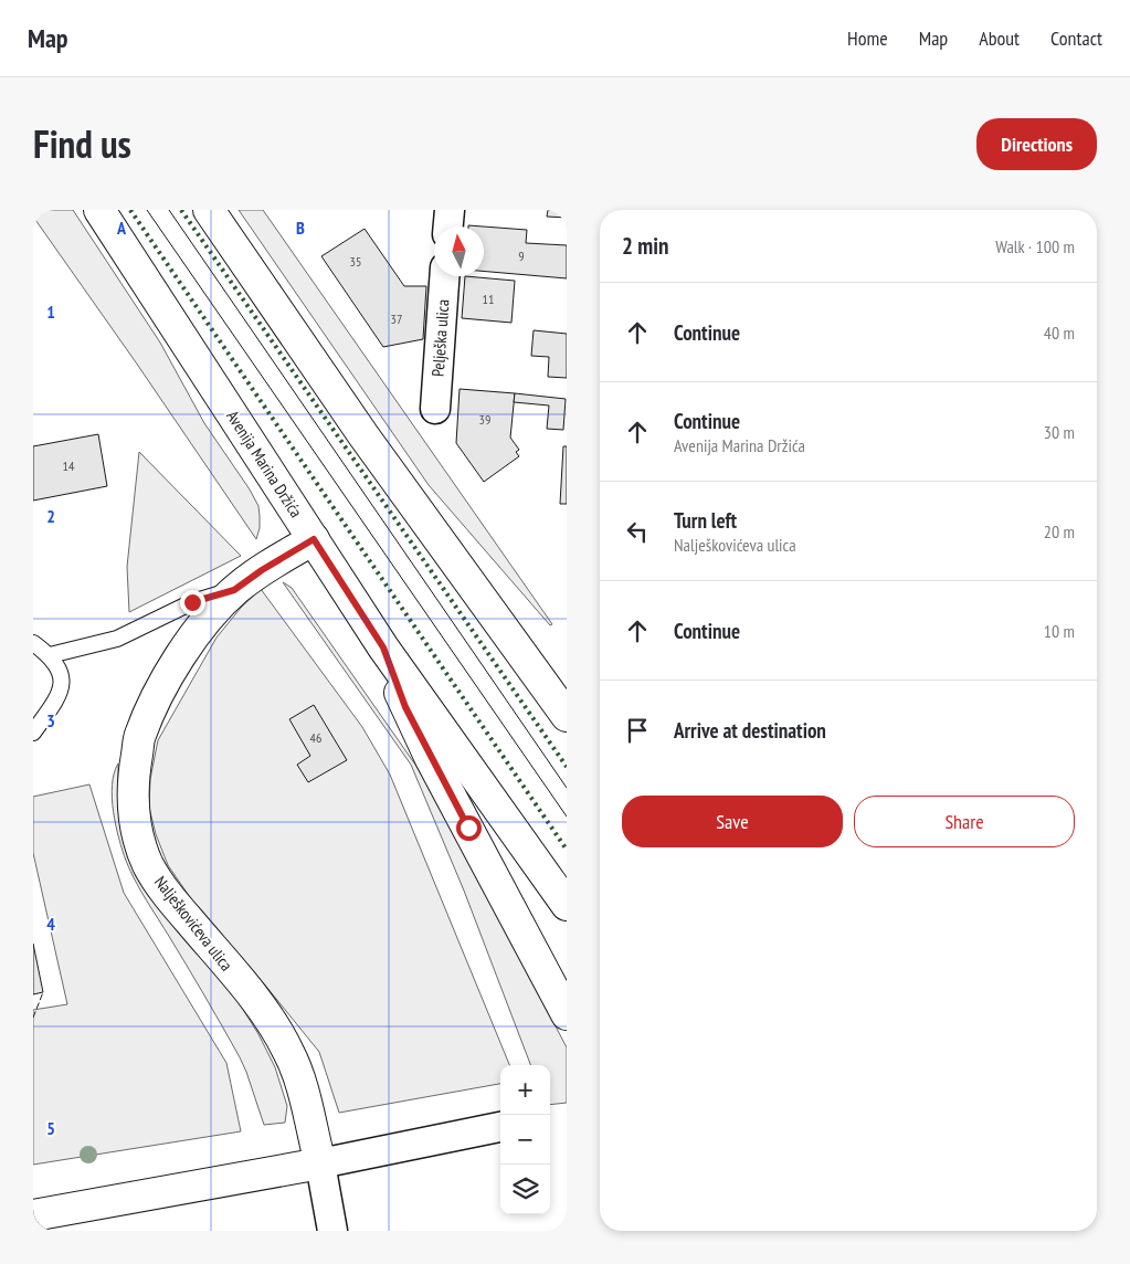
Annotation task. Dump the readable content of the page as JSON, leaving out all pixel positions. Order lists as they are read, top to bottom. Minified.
{"streets":{"main road":["Avenija Marina Držića","Nalješkovićeva ulica"],"street":["Pelješka ulica"]},"crossings":[["Avenija Marina Držića","Nalješkovićeva ulica"]],"house_numbers":["9","35","11","37","39","14","46"],"north":"top","page":{"header":"Map","nav":["Home","Map","About","Contact"],"title":"Find us","buttons":["Directions",["Save","Share"]],"heading":["2 min","Walk · 100 m"],"list":[["Continue","40 m"],["Continue","Avenija Marina Držića","30 m"],["Turn left","Nalješkovićeva ulica","20 m"],["Continue","10 m"],"Arrive at destination"],"map_buttons":["+","−"]},"grid":{"columns":["A","B"],"rows":["1","2","3","4","5"]}}
